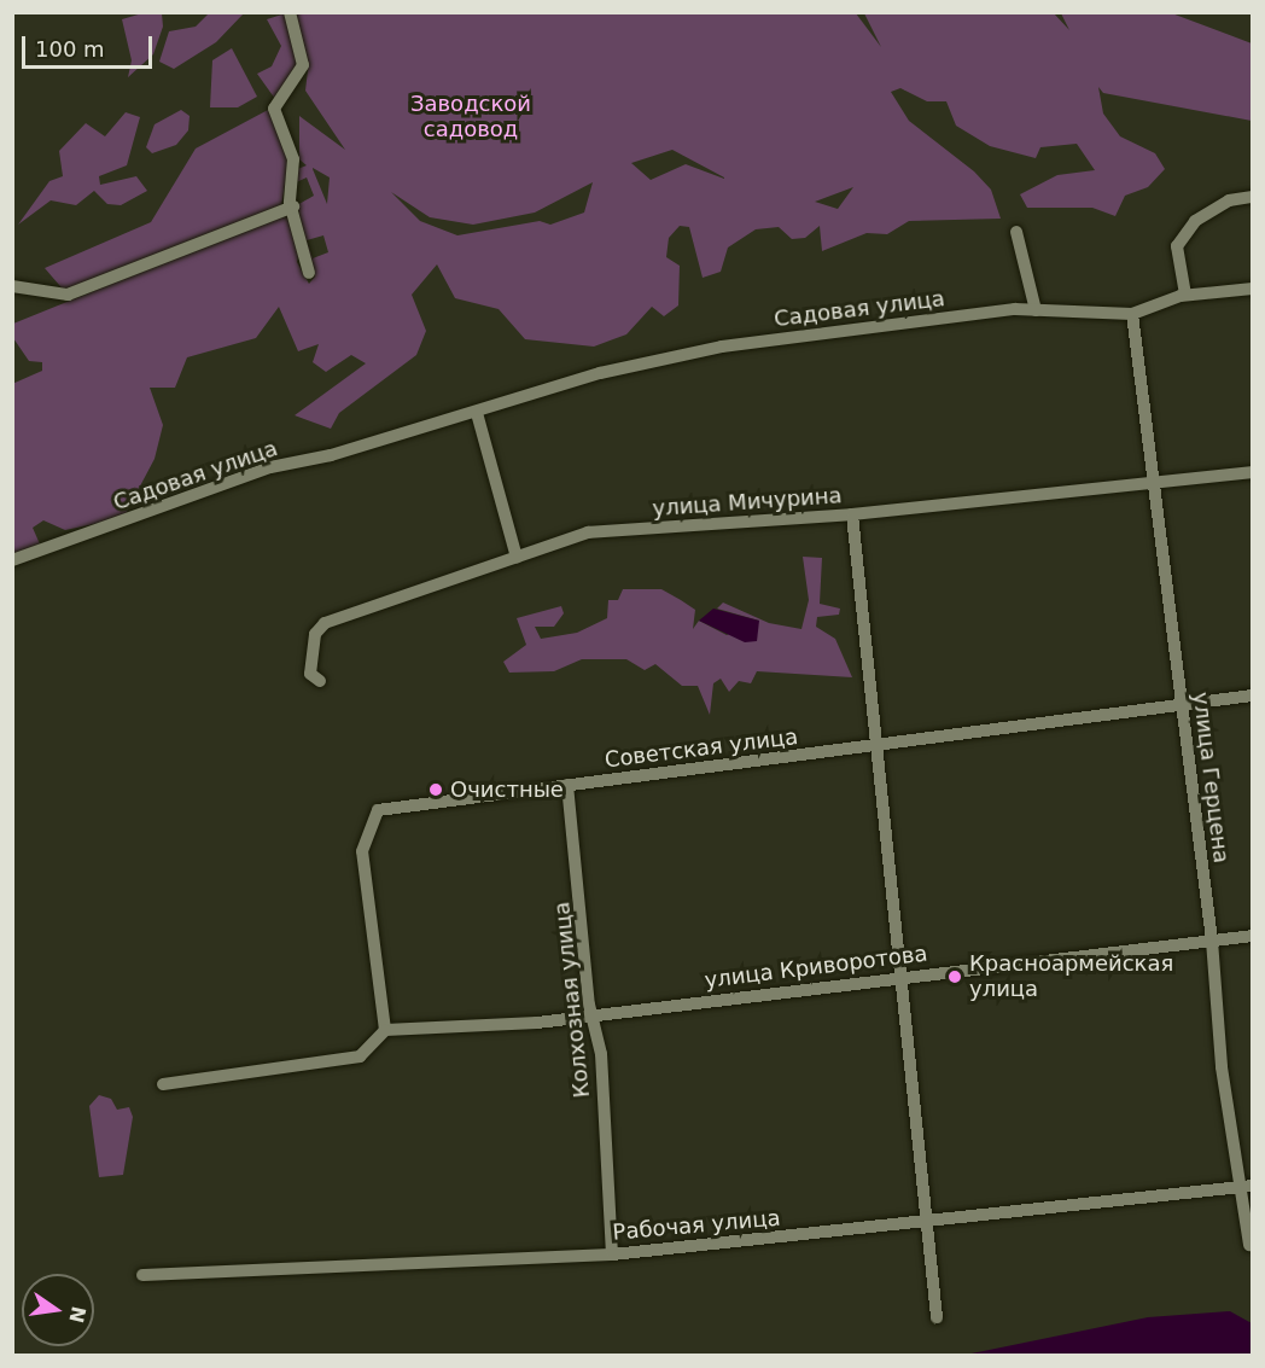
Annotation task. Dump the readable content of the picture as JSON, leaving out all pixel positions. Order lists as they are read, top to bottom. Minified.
{"streets":{"street":["Садовая улица","улица Мичурина","Советская улица","улица Герцена","улица Криворотова","Колхозная улица","Рабочая улица"]},"crossings":[["Садовая улица","улица Герцена"],["улица Мичурина","улица Герцена"],["Советская улица","улица Герцена"],["Советская улица","улица Криворотова"],["Советская улица","Колхозная улица"],["улица Герцена","улица Криворотова"],["улица Герцена","Рабочая улица"],["улица Криворотова","Колхозная улица"],["Колхозная улица","Рабочая улица"]],"parks":["Заводской садовод"],"places":["Очистные","Красноармейская улица"],"scale_bar":"100 m","north":"right"}
